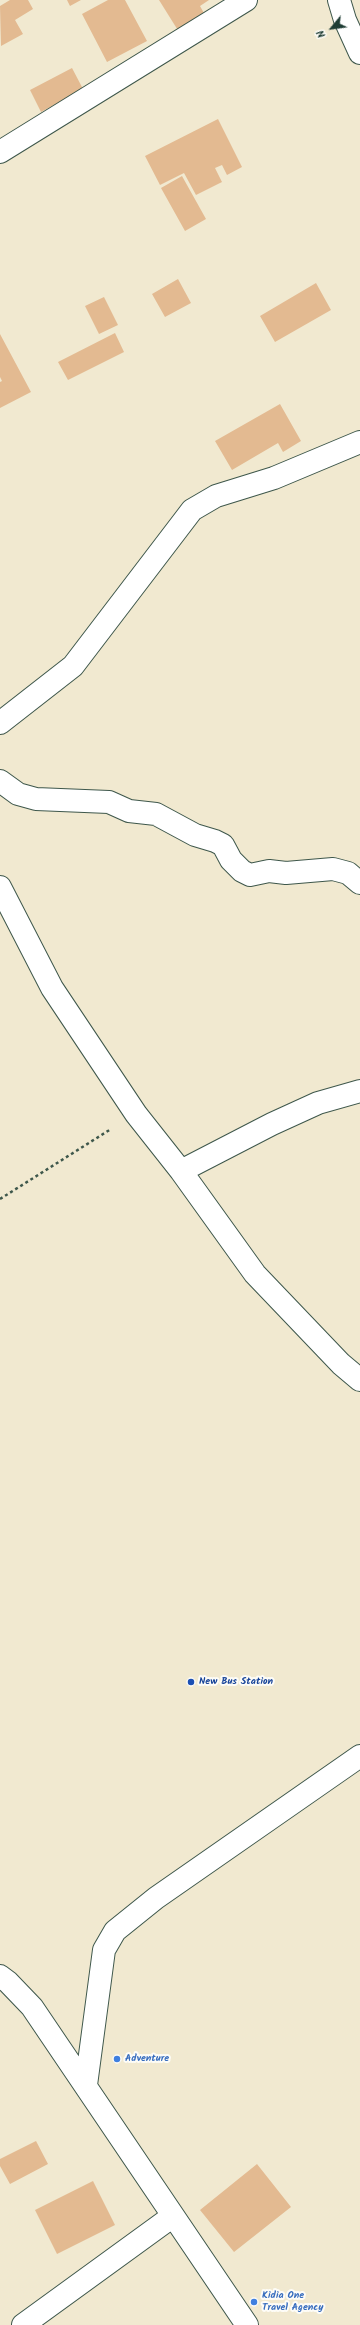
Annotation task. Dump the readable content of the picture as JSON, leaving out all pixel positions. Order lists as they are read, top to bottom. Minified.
{"places":["New Bus Station","Adventure","Kidia One Travel Agency"],"north":"bottom left"}
